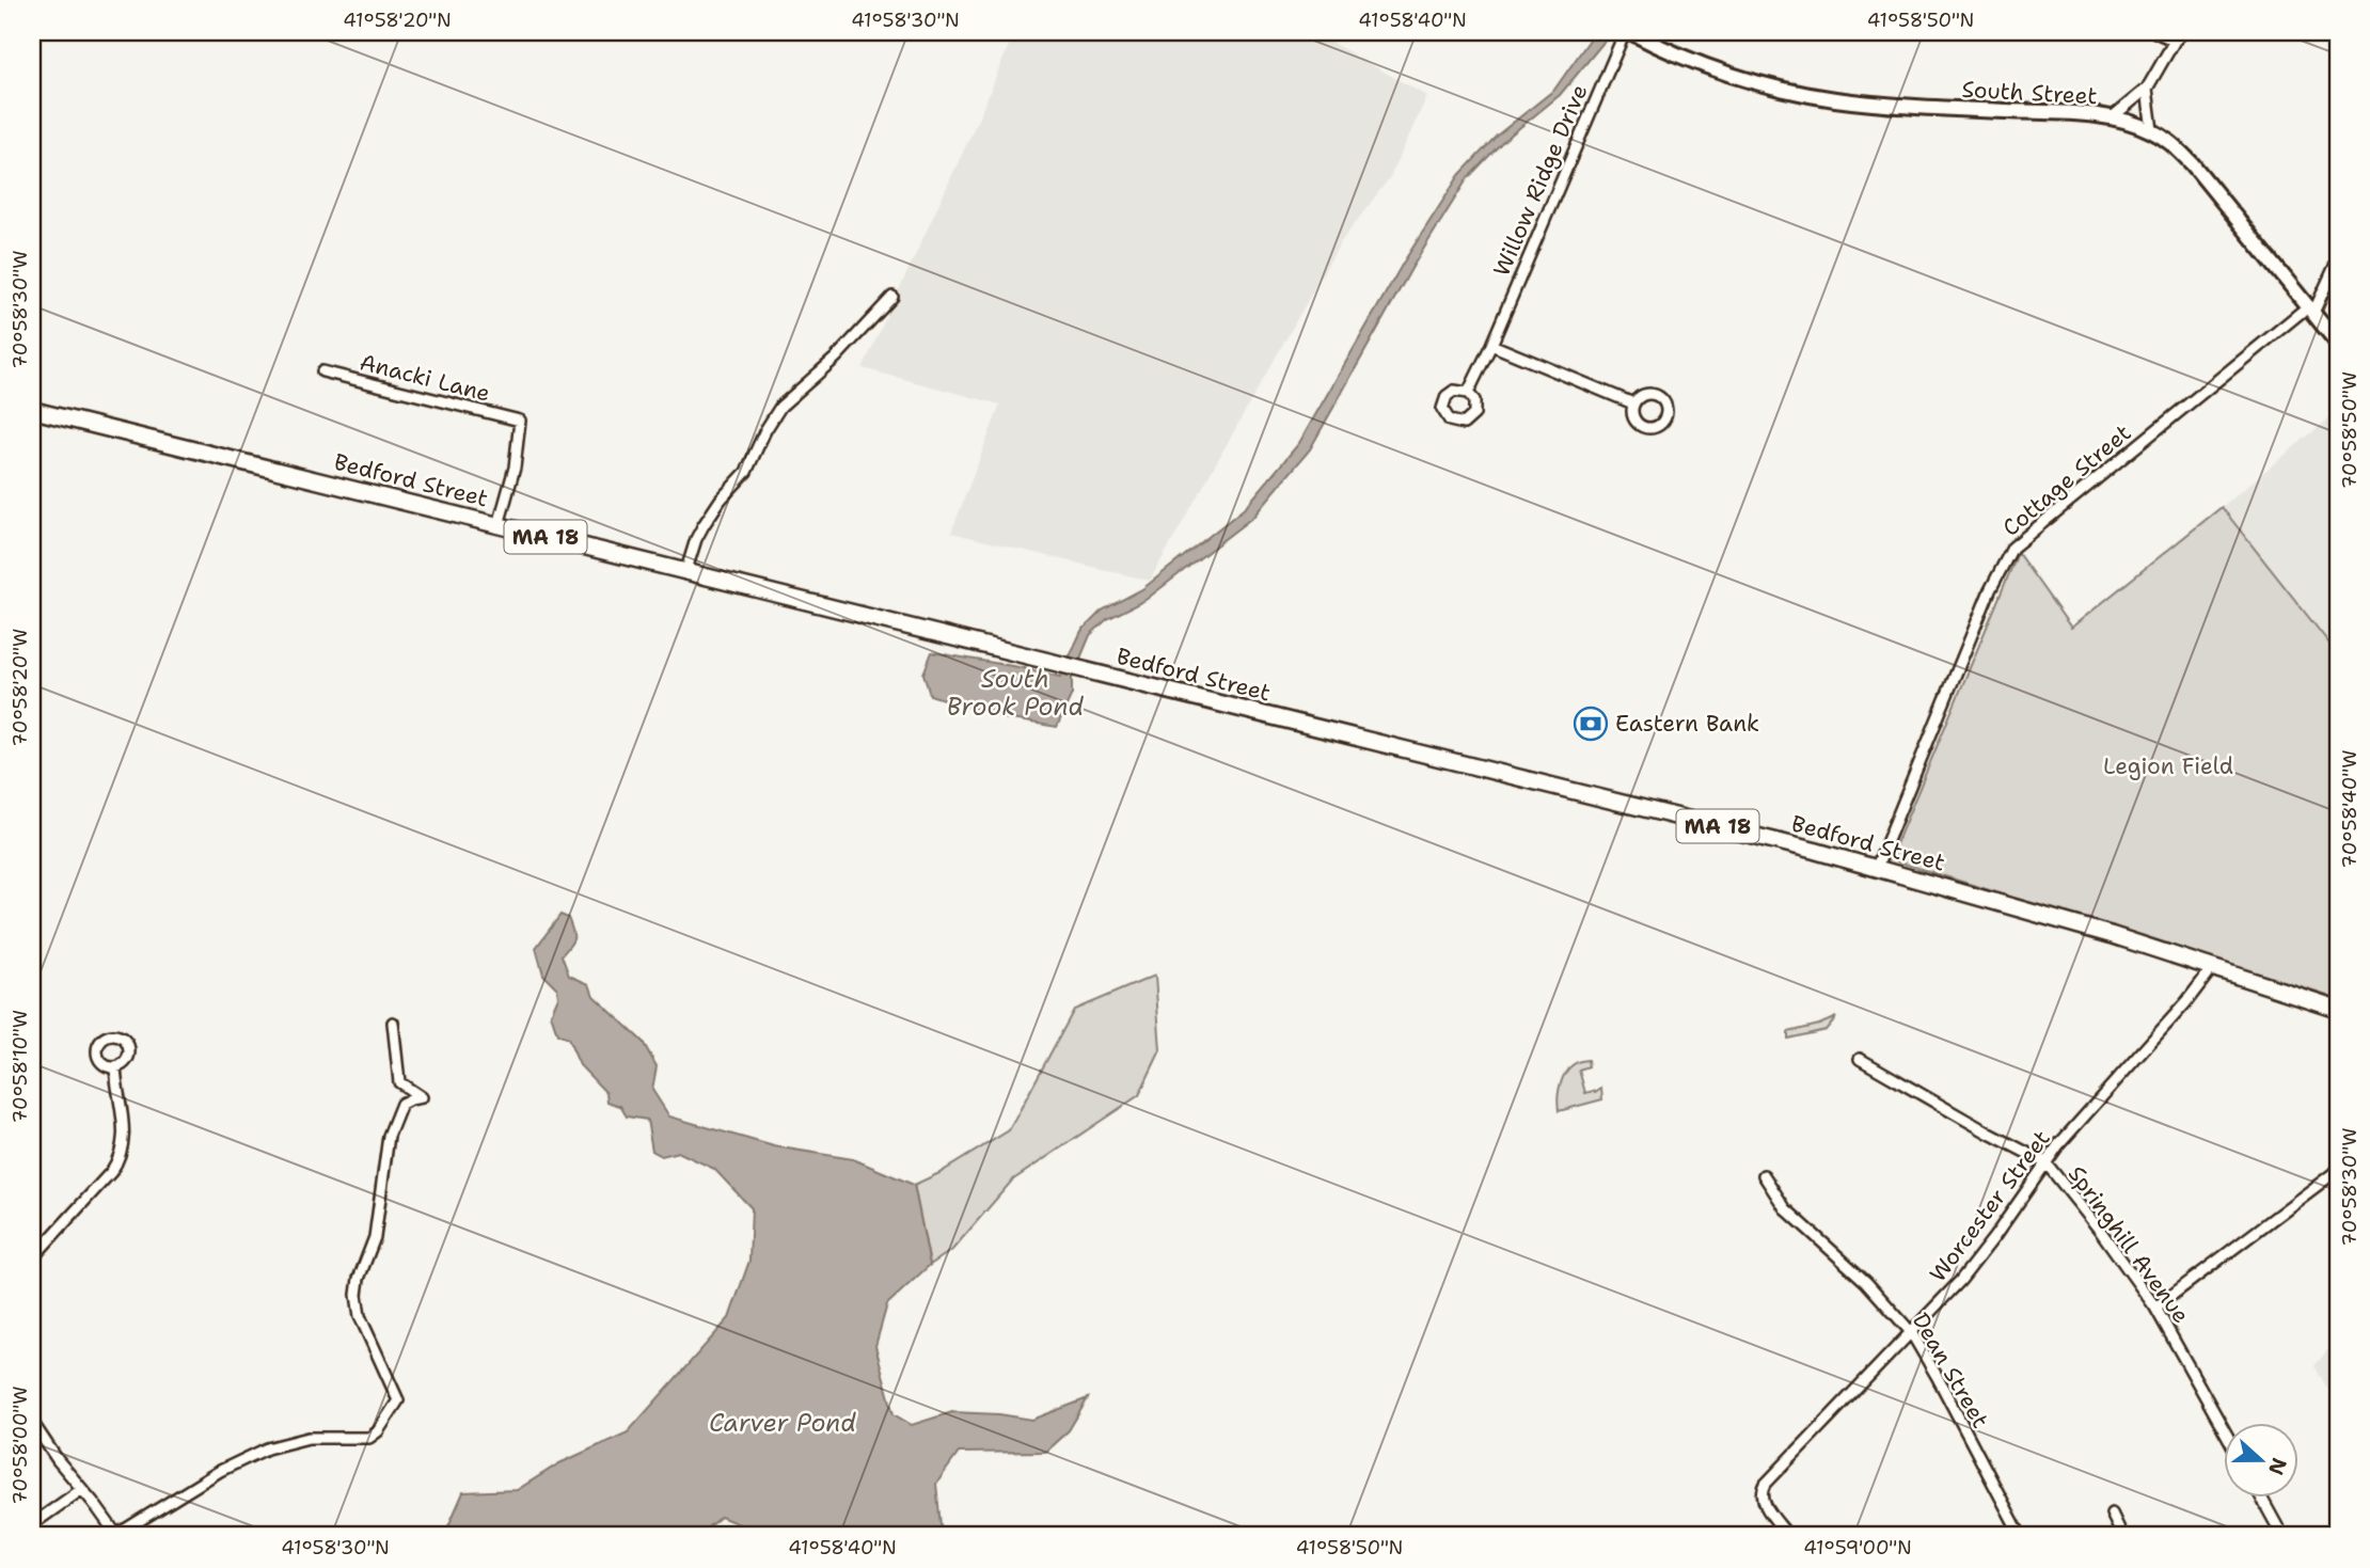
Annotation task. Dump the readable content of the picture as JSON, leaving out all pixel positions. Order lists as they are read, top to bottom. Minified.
{"streets":{"main road":["Bedford Street","MA 18"],"street":["South Street","Willow Ridge Drive","Anacki Lane","Cottage Street","Worcester Street","Springhill Avenue","Dean Street"]},"crossings":[["South Street","Willow Ridge Drive"],["South Street","Cottage Street"],["Anacki Lane","Bedford Street"],["Bedford Street","Cottage Street"],["Bedford Street","Worcester Street"],["Worcester Street","Springhill Avenue"],["Worcester Street","Dean Street"]],"water":["South Brook Pond","Carver Pond"],"parks":["Legion Field"],"places":{"bank":["Eastern Bank"]},"north":"right","coordinates":["41°58'20\"N","41°58'30\"N","41°58'40\"N","41°58'50\"N","70°58'30\"W","70°58'50\"W","70°58'20\"W","70°58'40\"W","70°58'10\"W","70°58'00\"W","41°59'00\"N"]}
